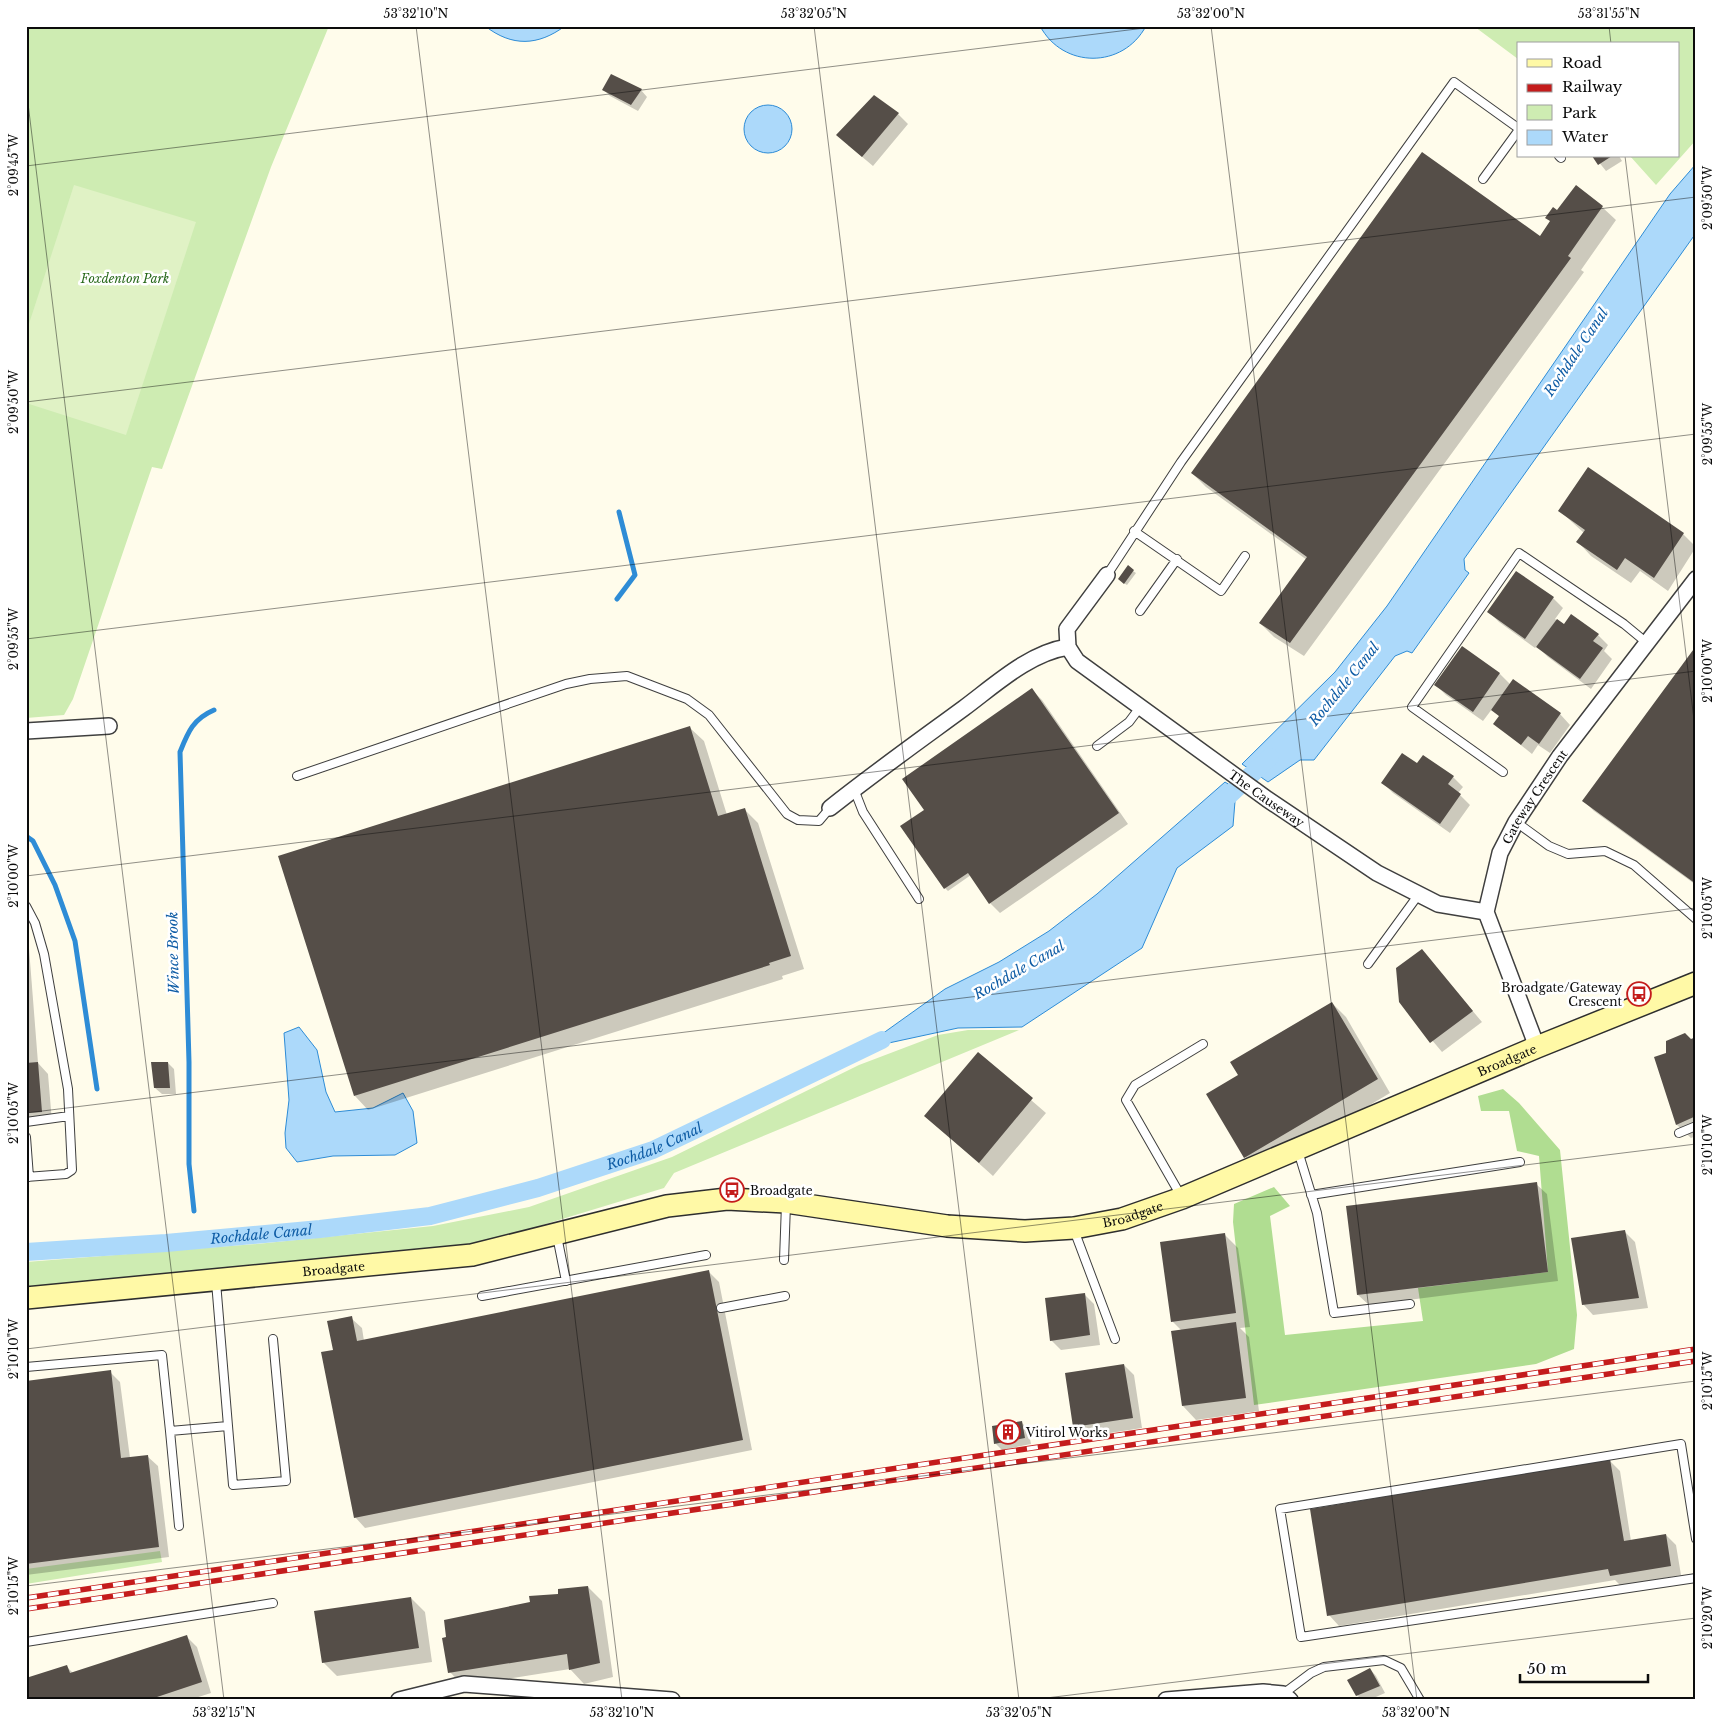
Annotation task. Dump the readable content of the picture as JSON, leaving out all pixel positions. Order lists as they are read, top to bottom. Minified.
{"streets":{"street":["The Causeway","Gateway Crescent","Broadgate"]},"crossings":[["The Causeway","Gateway Crescent"]],"water":["Rochdale Canal","Wince Brook"],"parks":["Foxdenton Park"],"places":{"bus stop":["Broadgate/Gateway Crescent","Broadgate"],"building":["Vitirol Works"]},"legend":["Road","Railway","Park","Water"],"scale_bar":"50 m","coordinates":["53°32'10\"N","53°32'05\"N","53°32'00\"N","53°31'55\"N","2°09'45\"W","2°09'50\"W","2°09'55\"W","2°10'00\"W","2°10'05\"W","2°10'10\"W","2°10'15\"W","2°10'20\"W","53°32'15\"N"]}
